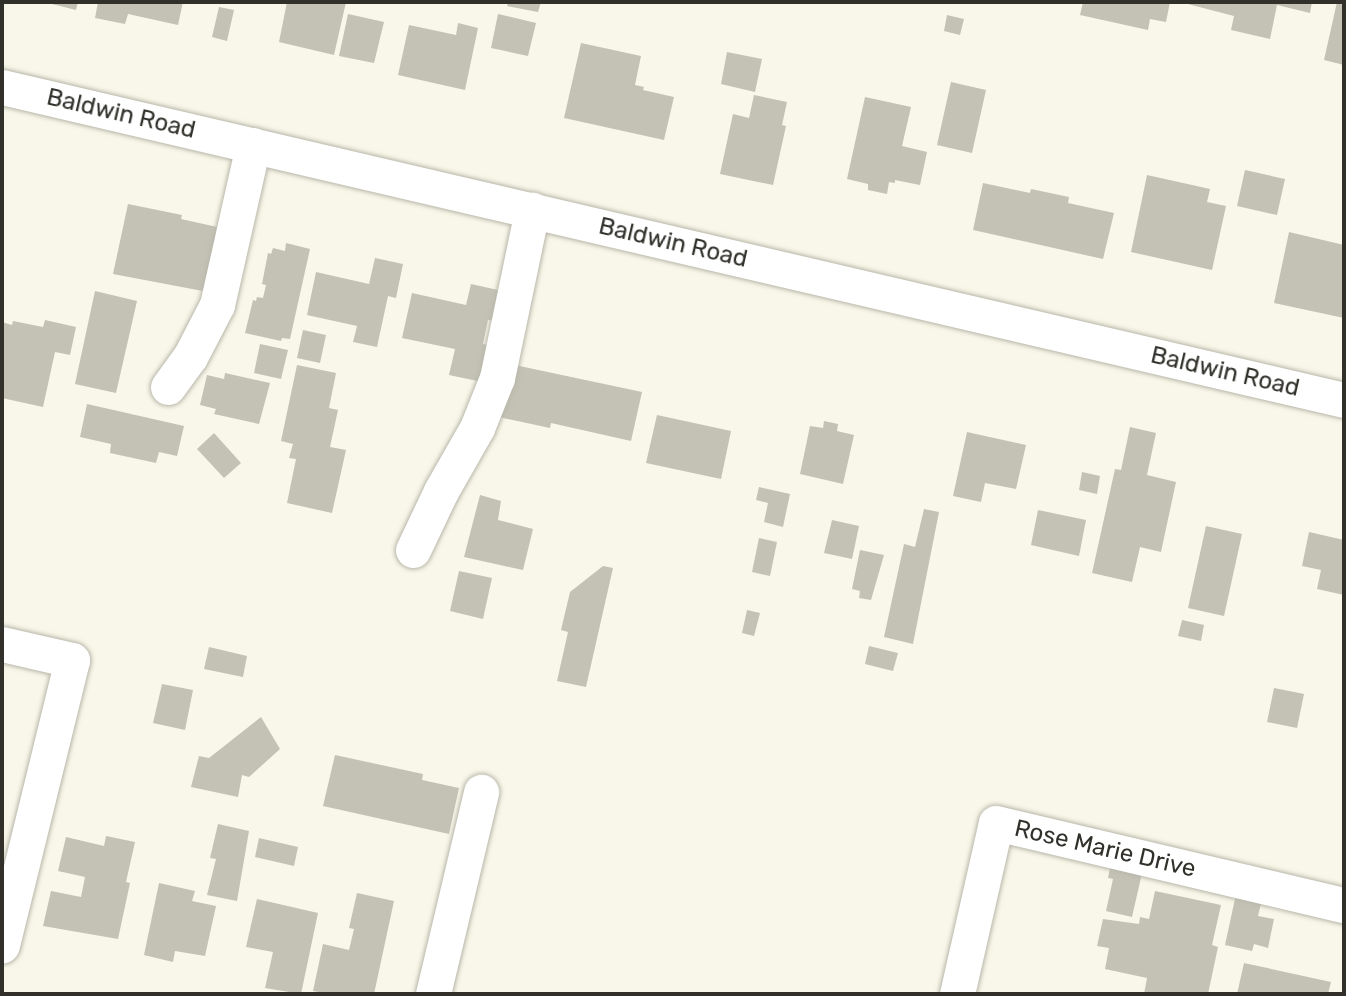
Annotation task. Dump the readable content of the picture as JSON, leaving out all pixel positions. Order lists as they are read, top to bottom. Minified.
{"streets":{"street":["Baldwin Road","Rose Marie Drive"]}}
